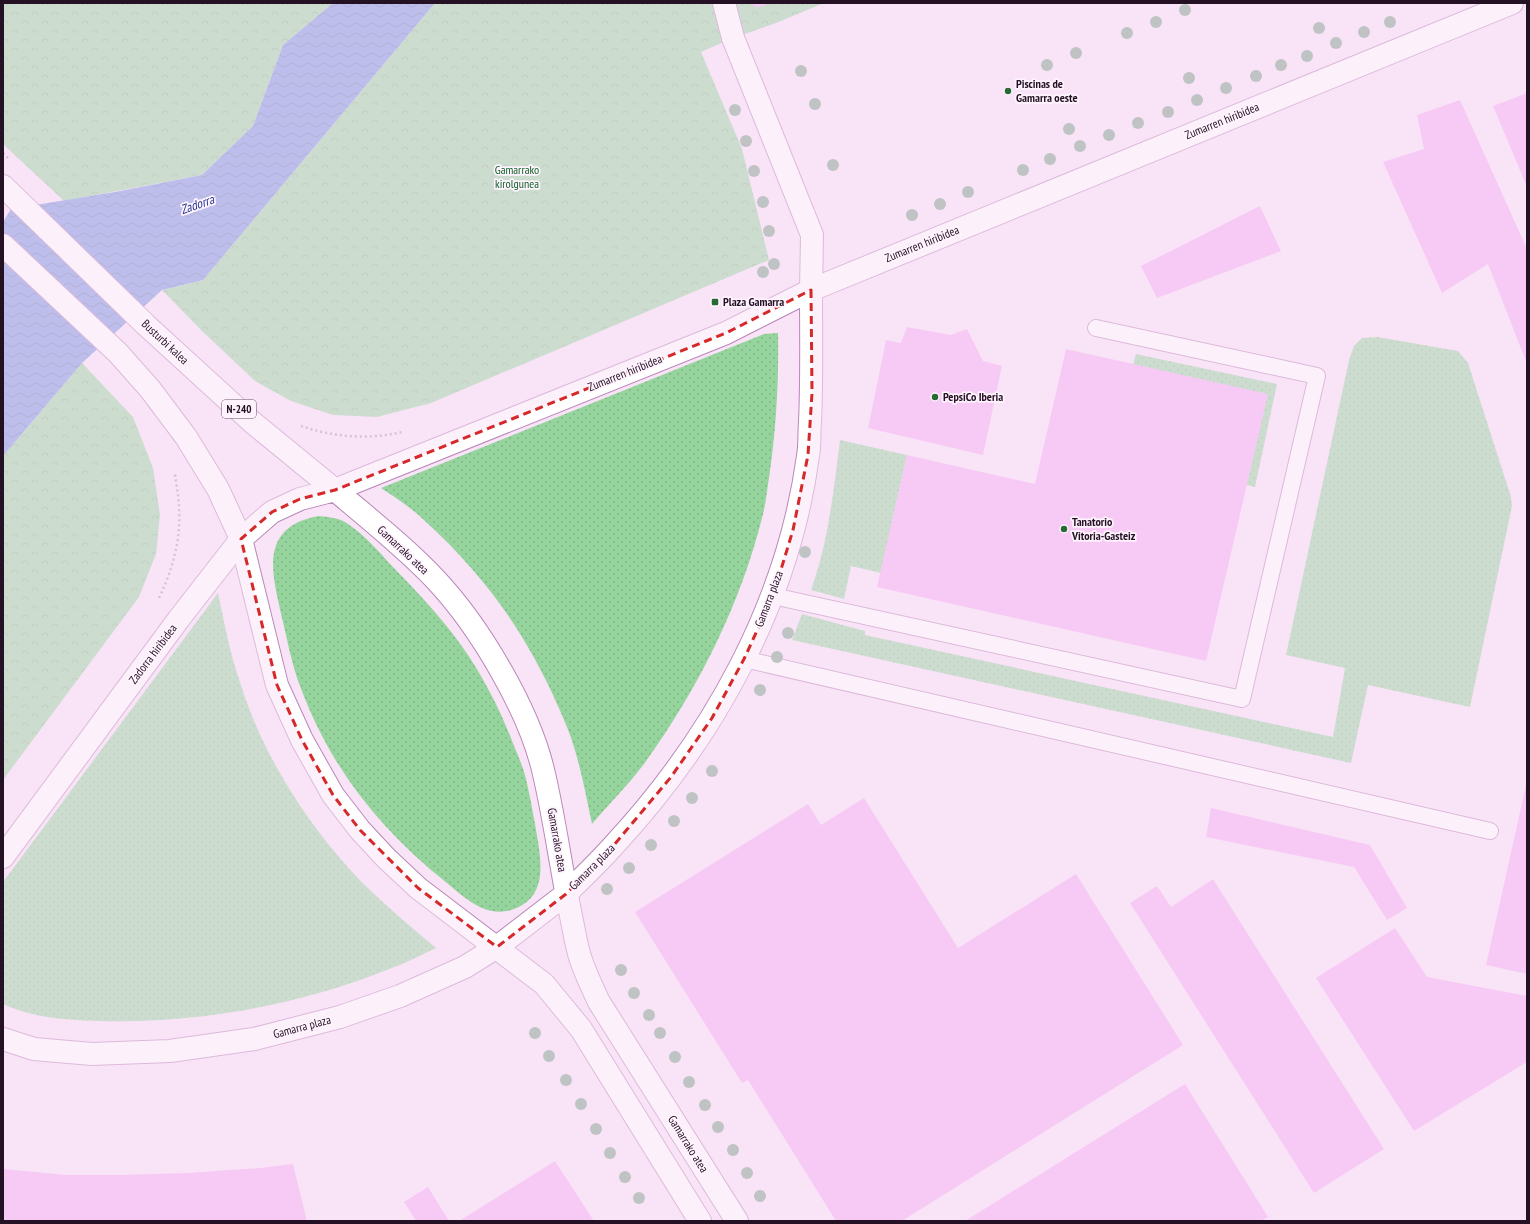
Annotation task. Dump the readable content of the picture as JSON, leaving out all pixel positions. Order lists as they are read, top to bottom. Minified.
{"streets":{"main road":["Zumarren hiribidea","Busturbi kalea","N-240","Gamarrako atea","Gamarra plaza","Zadorra hiribidea"]},"crossings":[["Zumarren hiribidea","Busturbi kalea"],["Zumarren hiribidea","Gamarrako atea"],["Zumarren hiribidea","Gamarra plaza"],["Zumarren hiribidea","Zadorra hiribidea"],["Busturbi kalea","Gamarrako atea"],["Busturbi kalea","Zadorra hiribidea"],["Gamarrako atea","Gamarra plaza"],["Gamarrako atea","Zadorra hiribidea"]],"water":["Zadorra"],"parks":["Gamarrako kirolgunea"],"places":{"other":["Piscinas de Gamarra oeste","PepsiCo Iberia","Tanatorio Vitoria-Gasteiz"],"transit":["Plaza Gamarra"]}}
